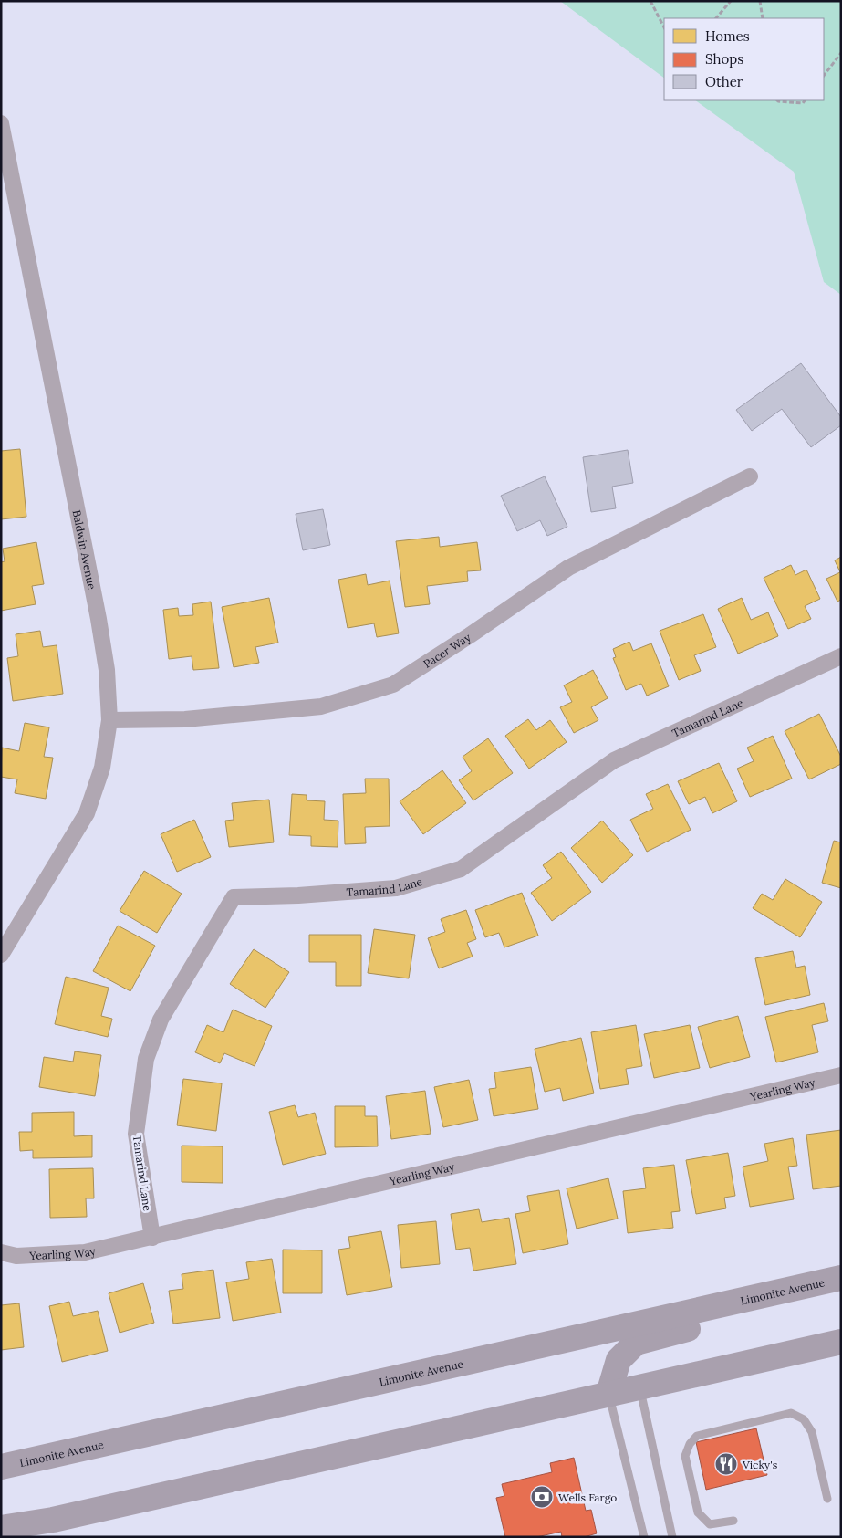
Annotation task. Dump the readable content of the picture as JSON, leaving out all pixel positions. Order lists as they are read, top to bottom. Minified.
{"streets":{"main road":["Limonite Avenue"],"street":["Baldwin Avenue","Pacer Way","Tamarind Lane","Yearling Way"]},"crossings":[["Baldwin Avenue","Pacer Way"],["Tamarind Lane","Yearling Way"]],"places":{"restaurant":["Vicky's"],"bank":["Wells Fargo"]},"legend":["Homes","Shops","Other"]}
